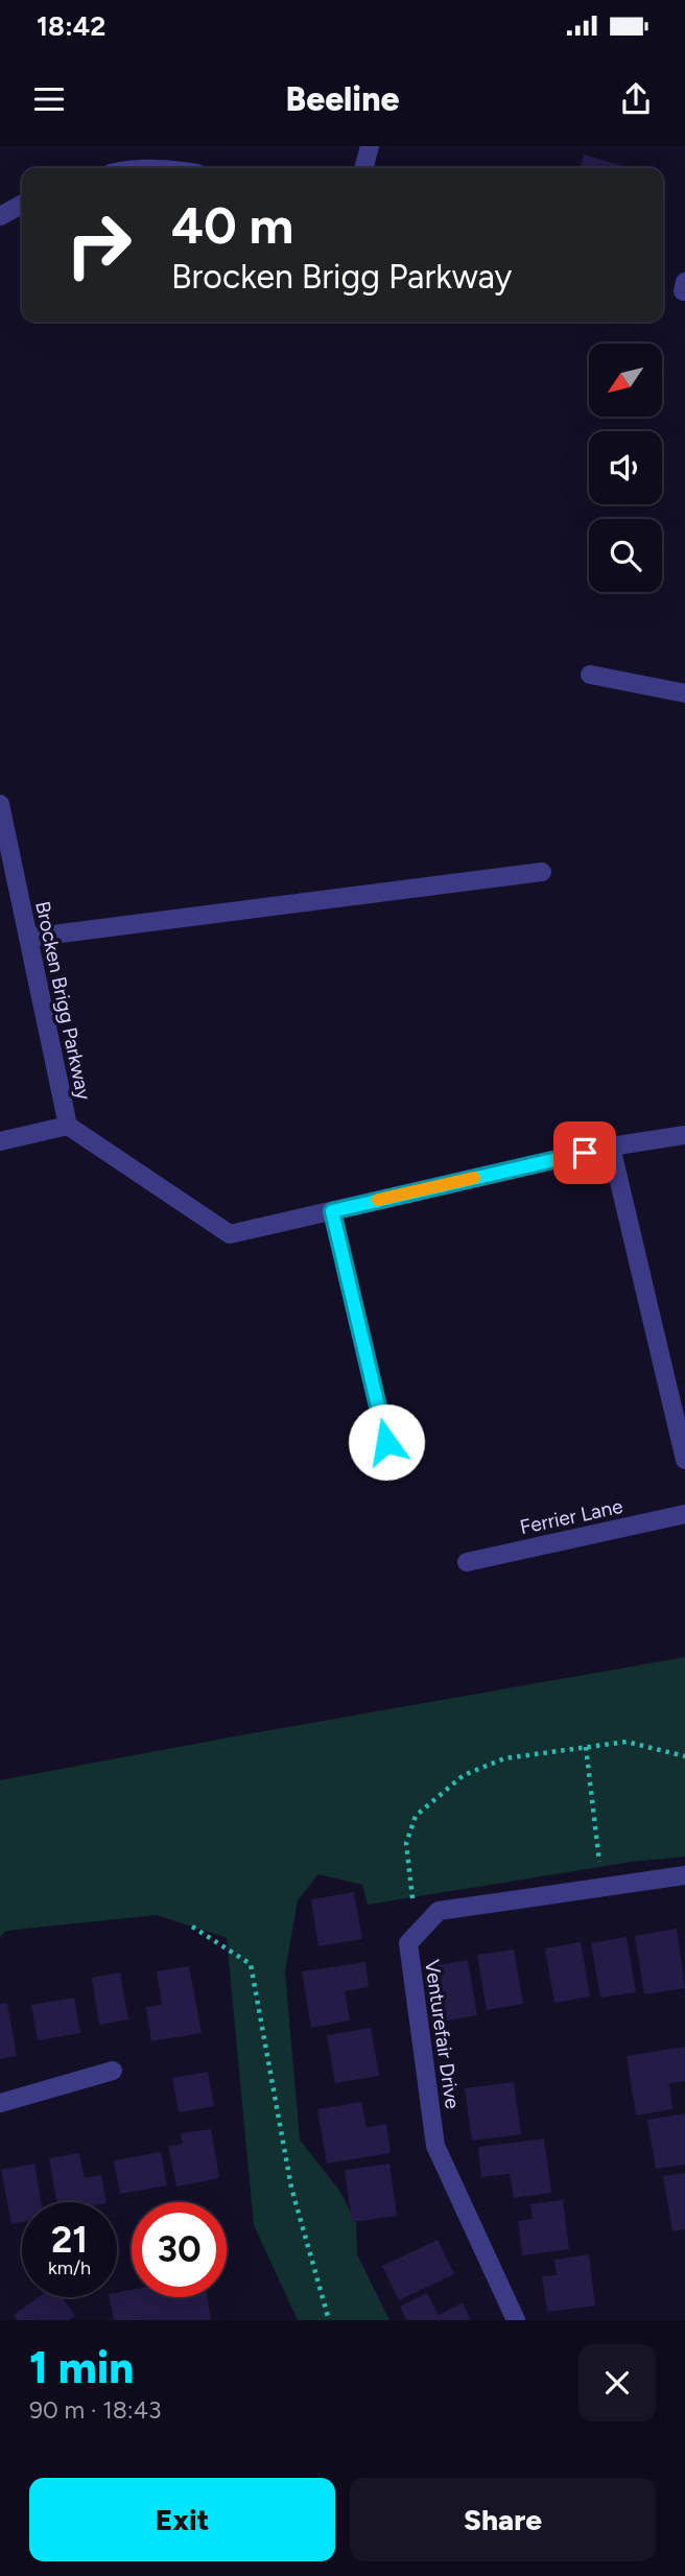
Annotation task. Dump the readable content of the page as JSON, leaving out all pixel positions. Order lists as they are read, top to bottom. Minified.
{"streets":{"street":["Brocken Brigg Parkway","Ferrier Lane","Venturefair Drive"]},"north":"bottom left","page":{"status":"18:42","header":"Beeline","turn":["40 m","Brocken Brigg Parkway"],"speed":"21 km/h","limit":"30","heading":["1 min","90 m · 18:43"],"buttons":["Exit","Share"]}}
